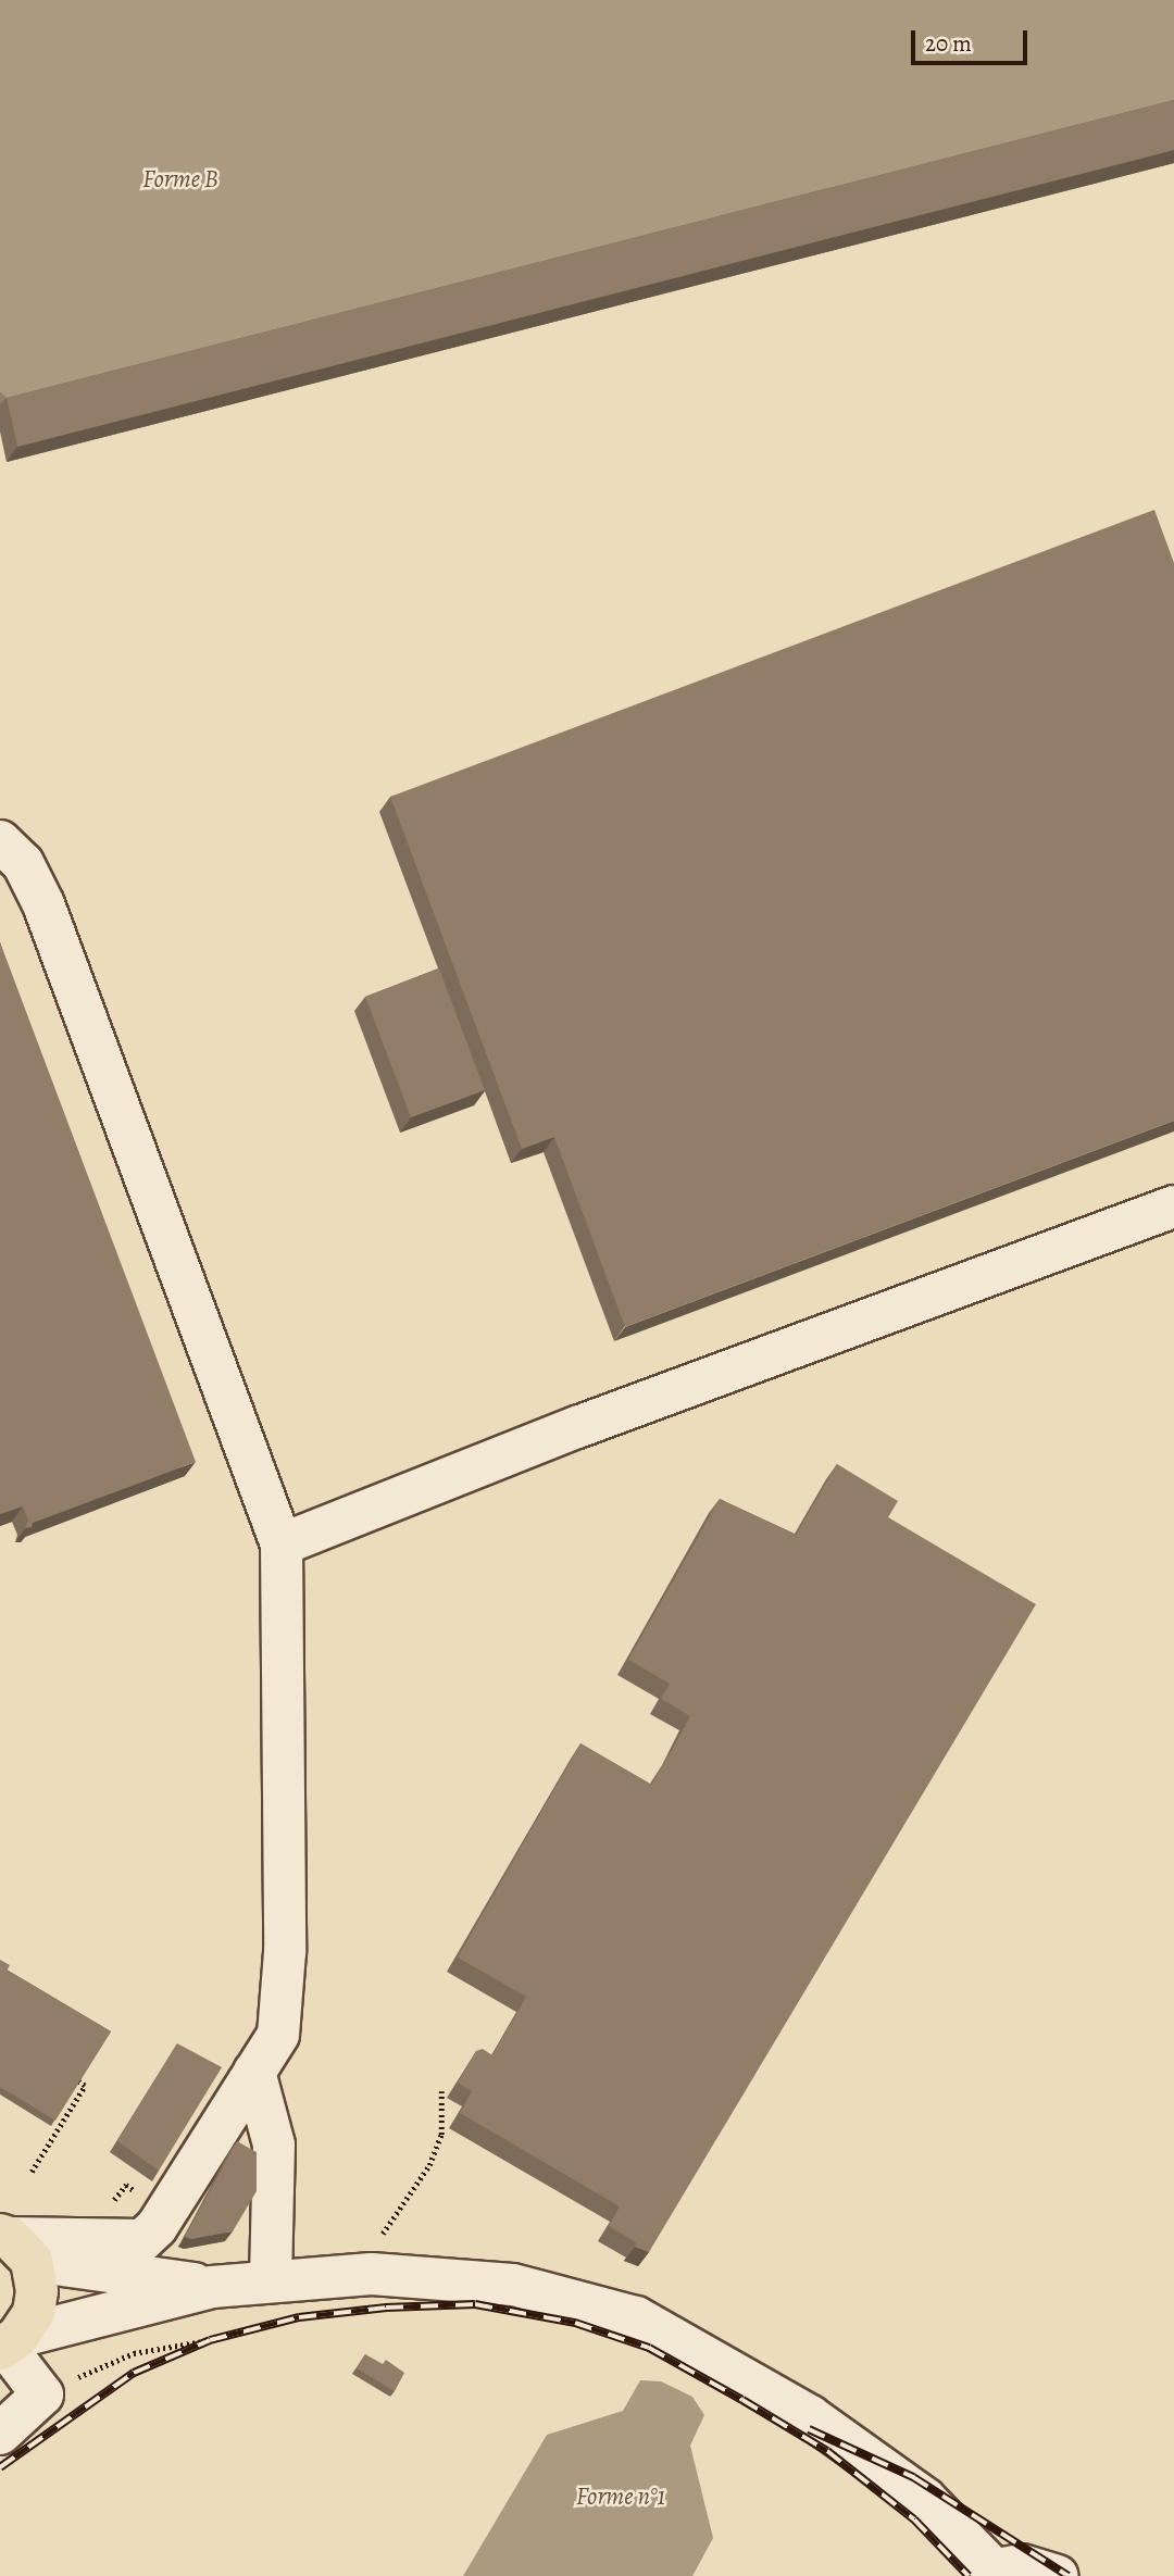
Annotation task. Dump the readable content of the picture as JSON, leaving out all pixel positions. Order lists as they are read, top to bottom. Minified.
{"water":["Forme B","Forme n°1"],"scale_bar":"20 m"}
